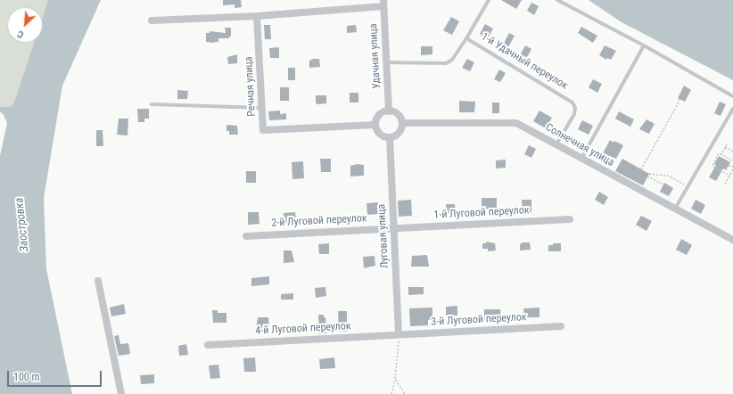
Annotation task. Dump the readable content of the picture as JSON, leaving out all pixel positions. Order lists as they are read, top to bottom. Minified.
{"streets":{"street":["Удачная улица","Речная улица","Солнечная улица","1-й Луговой переулок","2-й Луговой переулок","Луговая улица","3-й Луговой переулок","4-й Луговой переулок"],"lane":["1-й Удачный переулок"]},"crossings":[["Удачная улица","1-й Удачный переулок"],["Удачная улица","Речная улица"],["Удачная улица","Солнечная улица"],["Удачная улица","Луговая улица"],["1-й Удачный переулок","Солнечная улица"],["Речная улица","Солнечная улица"],["Речная улица","Луговая улица"],["Солнечная улица","Луговая улица"],["1-й Луговой переулок","2-й Луговой переулок"],["1-й Луговой переулок","Луговая улица"],["2-й Луговой переулок","Луговая улица"],["Луговая улица","3-й Луговой переулок"],["Луговая улица","4-й Луговой переулок"],["3-й Луговой переулок","4-й Луговой переулок"]],"water":["Заостровка"],"scale_bar":"100 m","north":"bottom left"}
